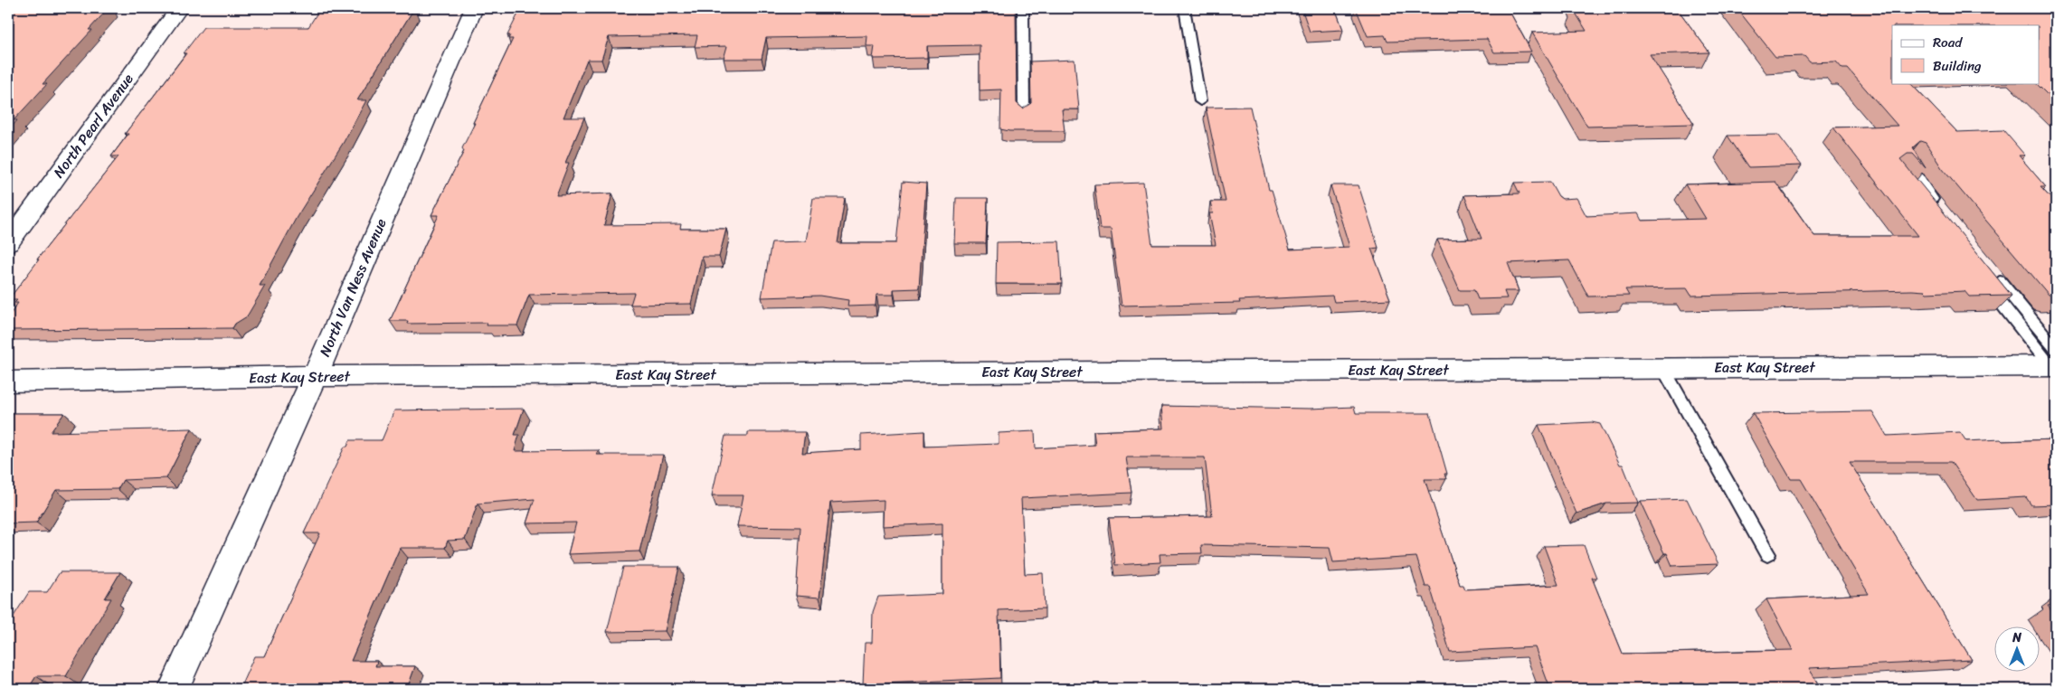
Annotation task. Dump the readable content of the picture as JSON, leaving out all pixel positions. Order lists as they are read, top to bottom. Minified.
{"streets":{"street":["North Pearl Avenue","North Van Ness Avenue","East Kay Street"]},"crossings":[["North Van Ness Avenue","East Kay Street"]],"legend":["Road","Building"],"north":"top"}
